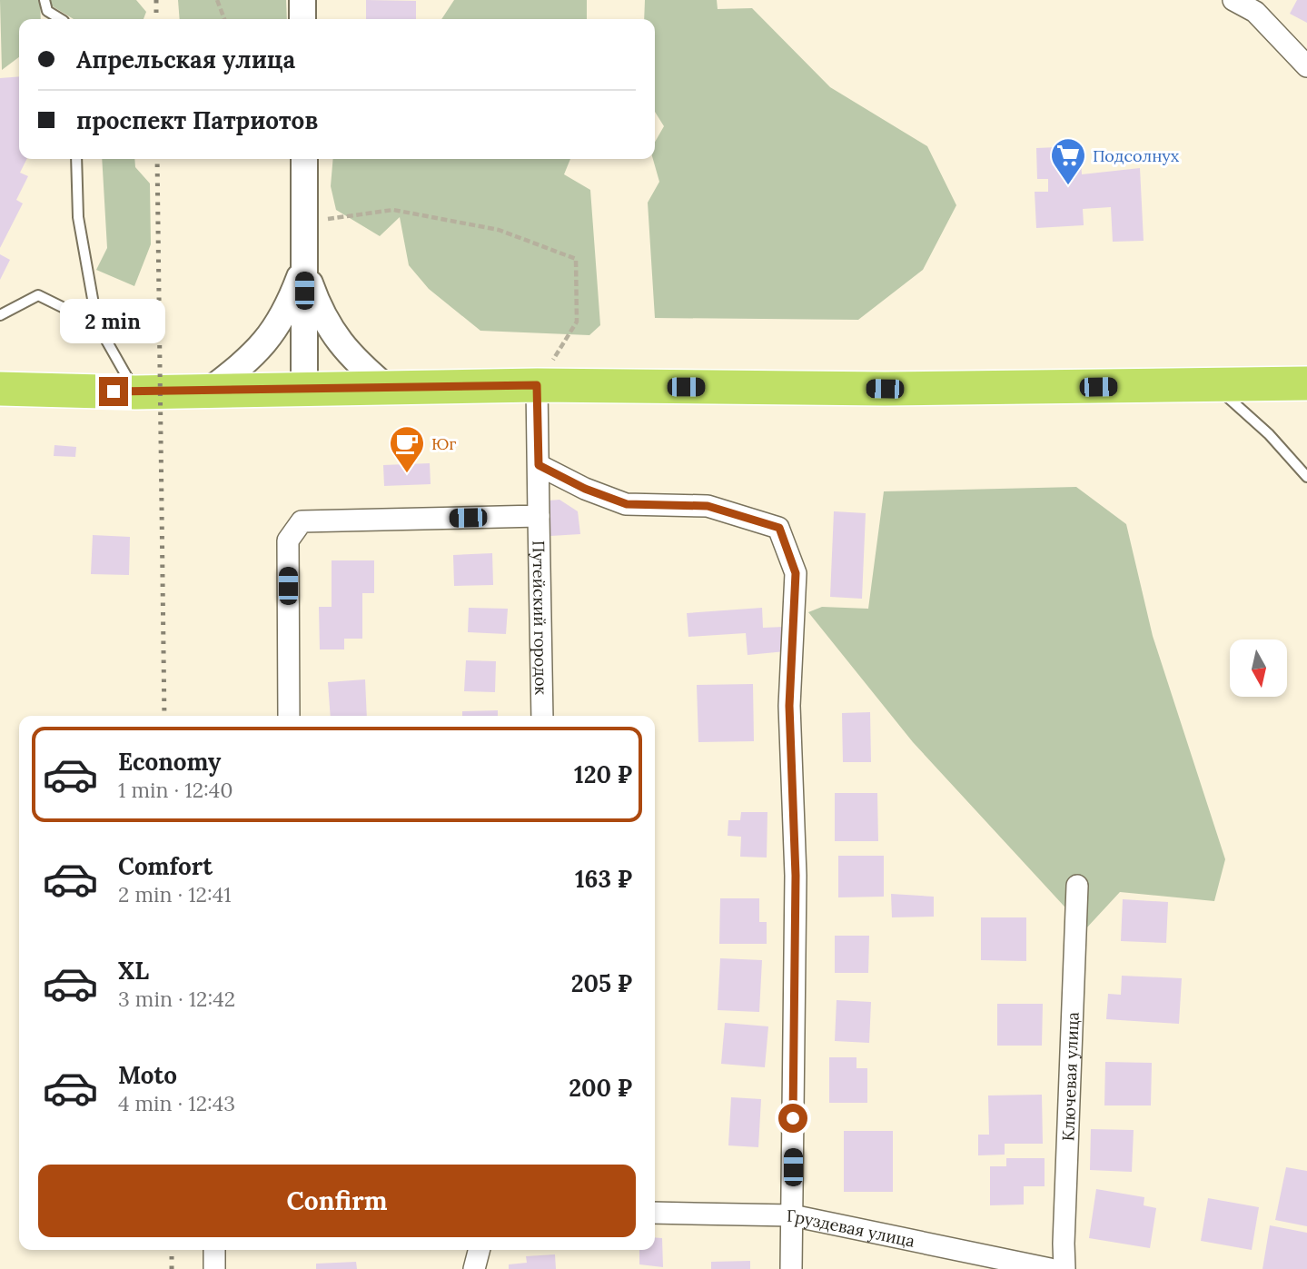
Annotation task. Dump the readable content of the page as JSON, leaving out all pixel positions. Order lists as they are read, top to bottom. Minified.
{"streets":{"street":["Путейский городок","Ключевая улица","Груздевая улица"]},"places":{"supermarket":["Подсолнух"],"cafe":["Юг"]},"north":"bottom","page":{"banner":["Апрельская улица","проспект Патриотов"],"bubble":"2 min","list":[{"name":"Economy","note":"1 min · 12:40","value":"120 ₽"},{"name":"Comfort","note":"2 min · 12:41","value":"163 ₽"},{"name":"XL","note":"3 min · 12:42","value":"205 ₽"},{"name":"Moto","note":"4 min · 12:43","value":"200 ₽"}],"buttons":"Confirm"}}
